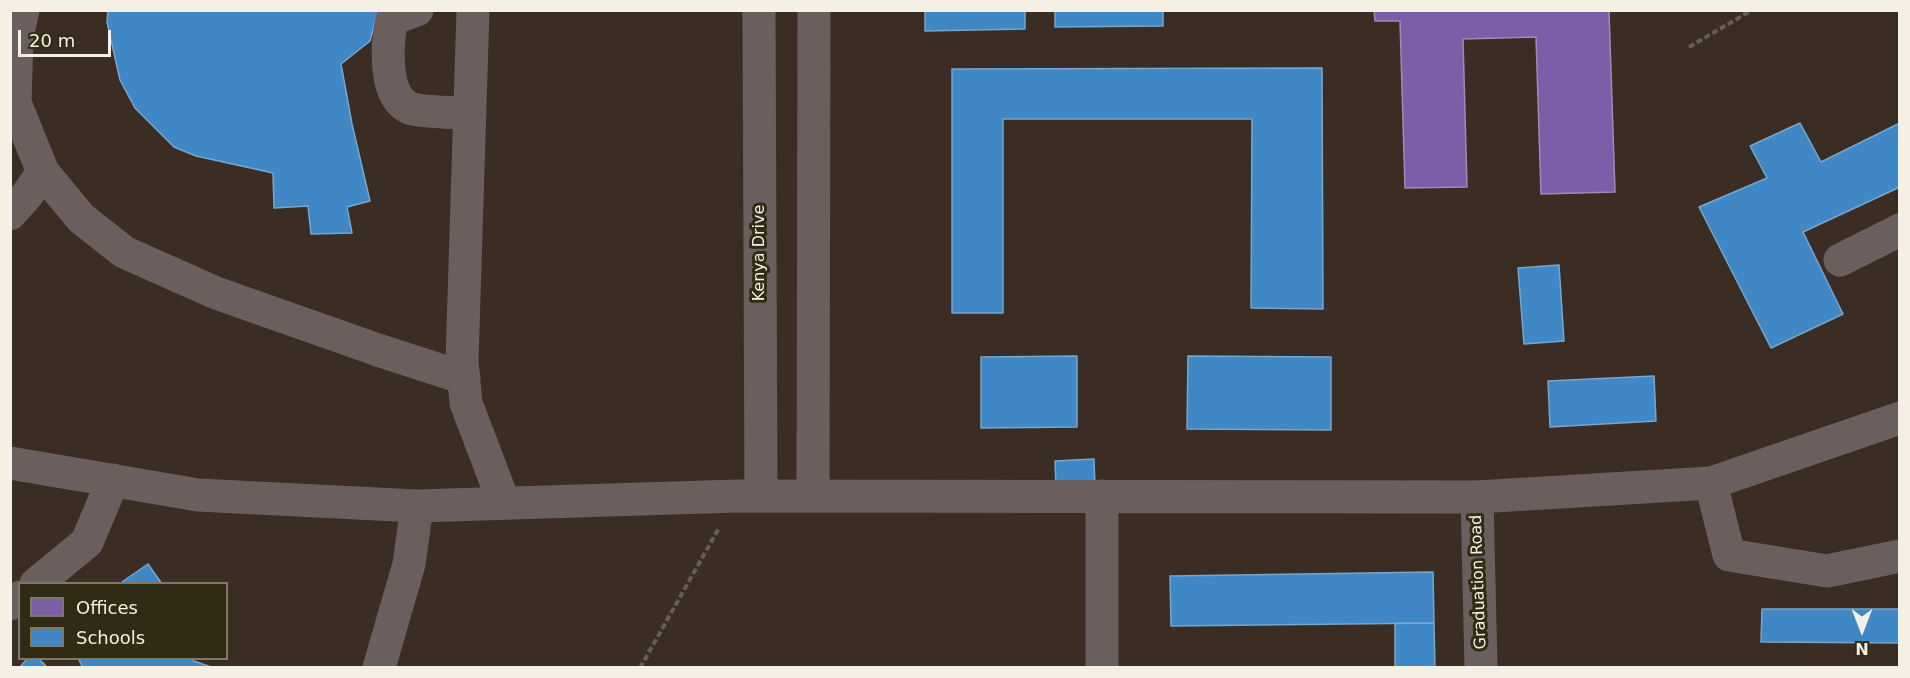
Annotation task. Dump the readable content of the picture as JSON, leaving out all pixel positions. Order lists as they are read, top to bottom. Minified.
{"streets":{"lane":["Kenya Drive","Graduation Road"]},"legend":["Offices","Schools"],"scale_bar":"20 m","north":"bottom"}
